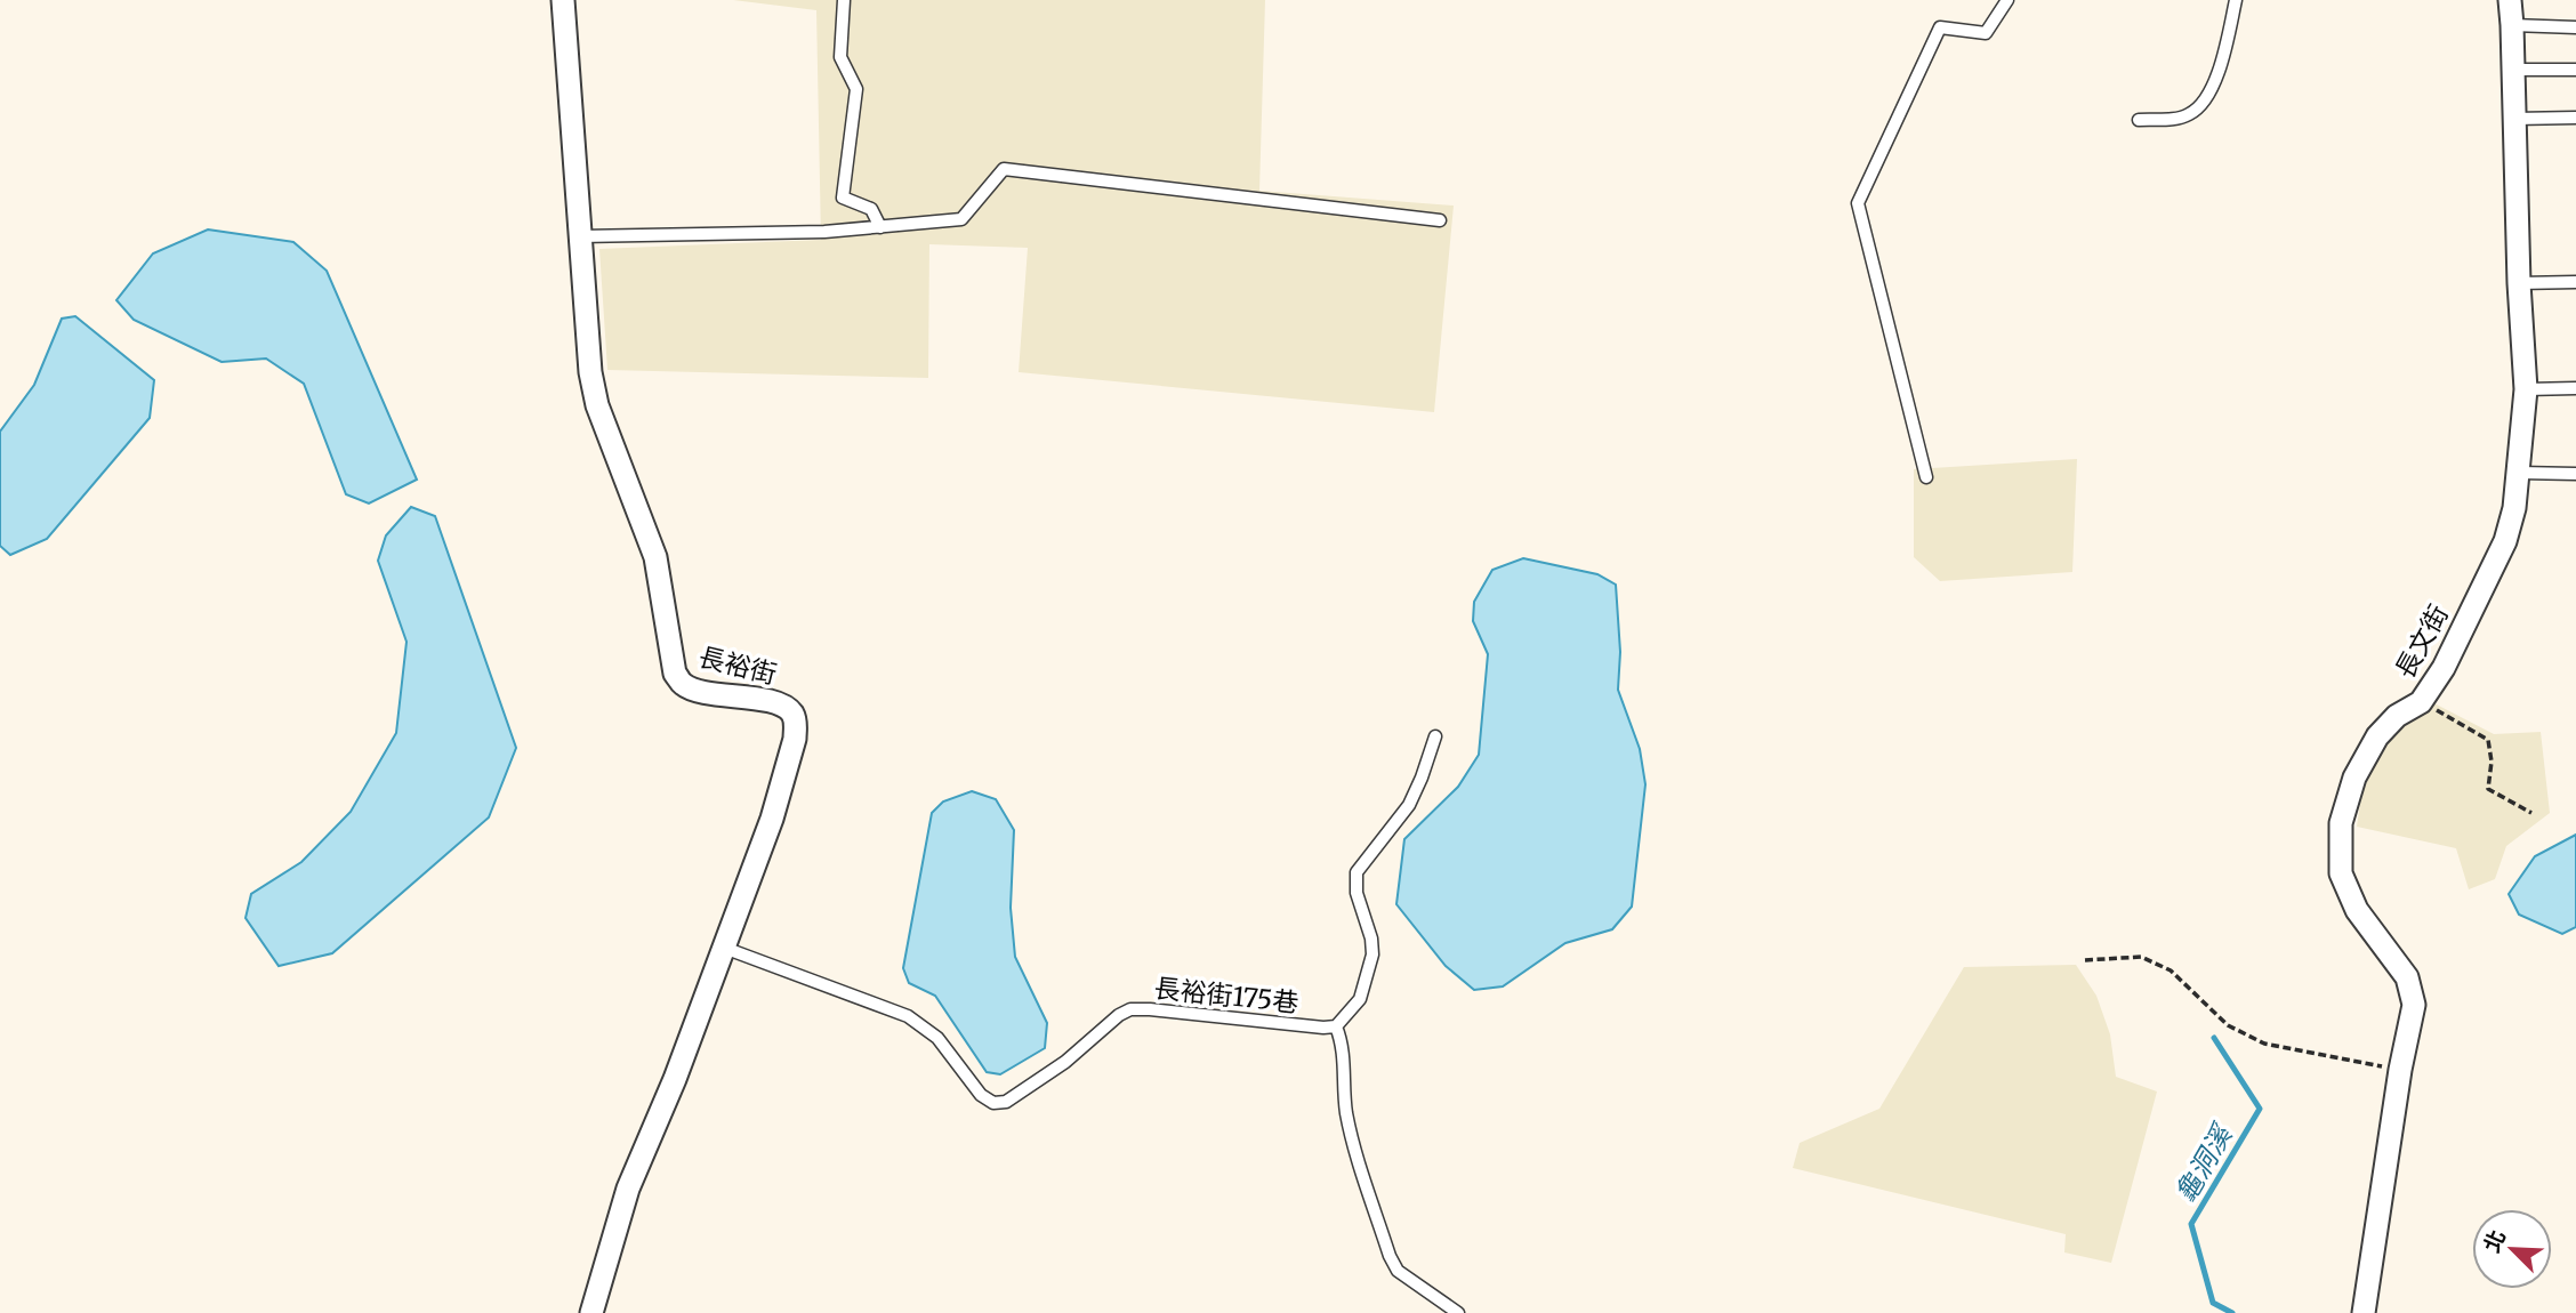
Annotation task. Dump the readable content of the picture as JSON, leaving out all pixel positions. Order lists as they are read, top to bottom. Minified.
{"streets":{"street":["長文街","長裕街"],"lane":["長裕街175巷"]},"crossings":[["長裕街","長裕街175巷"]],"water":["龜洞溪"],"north":"top left"}
